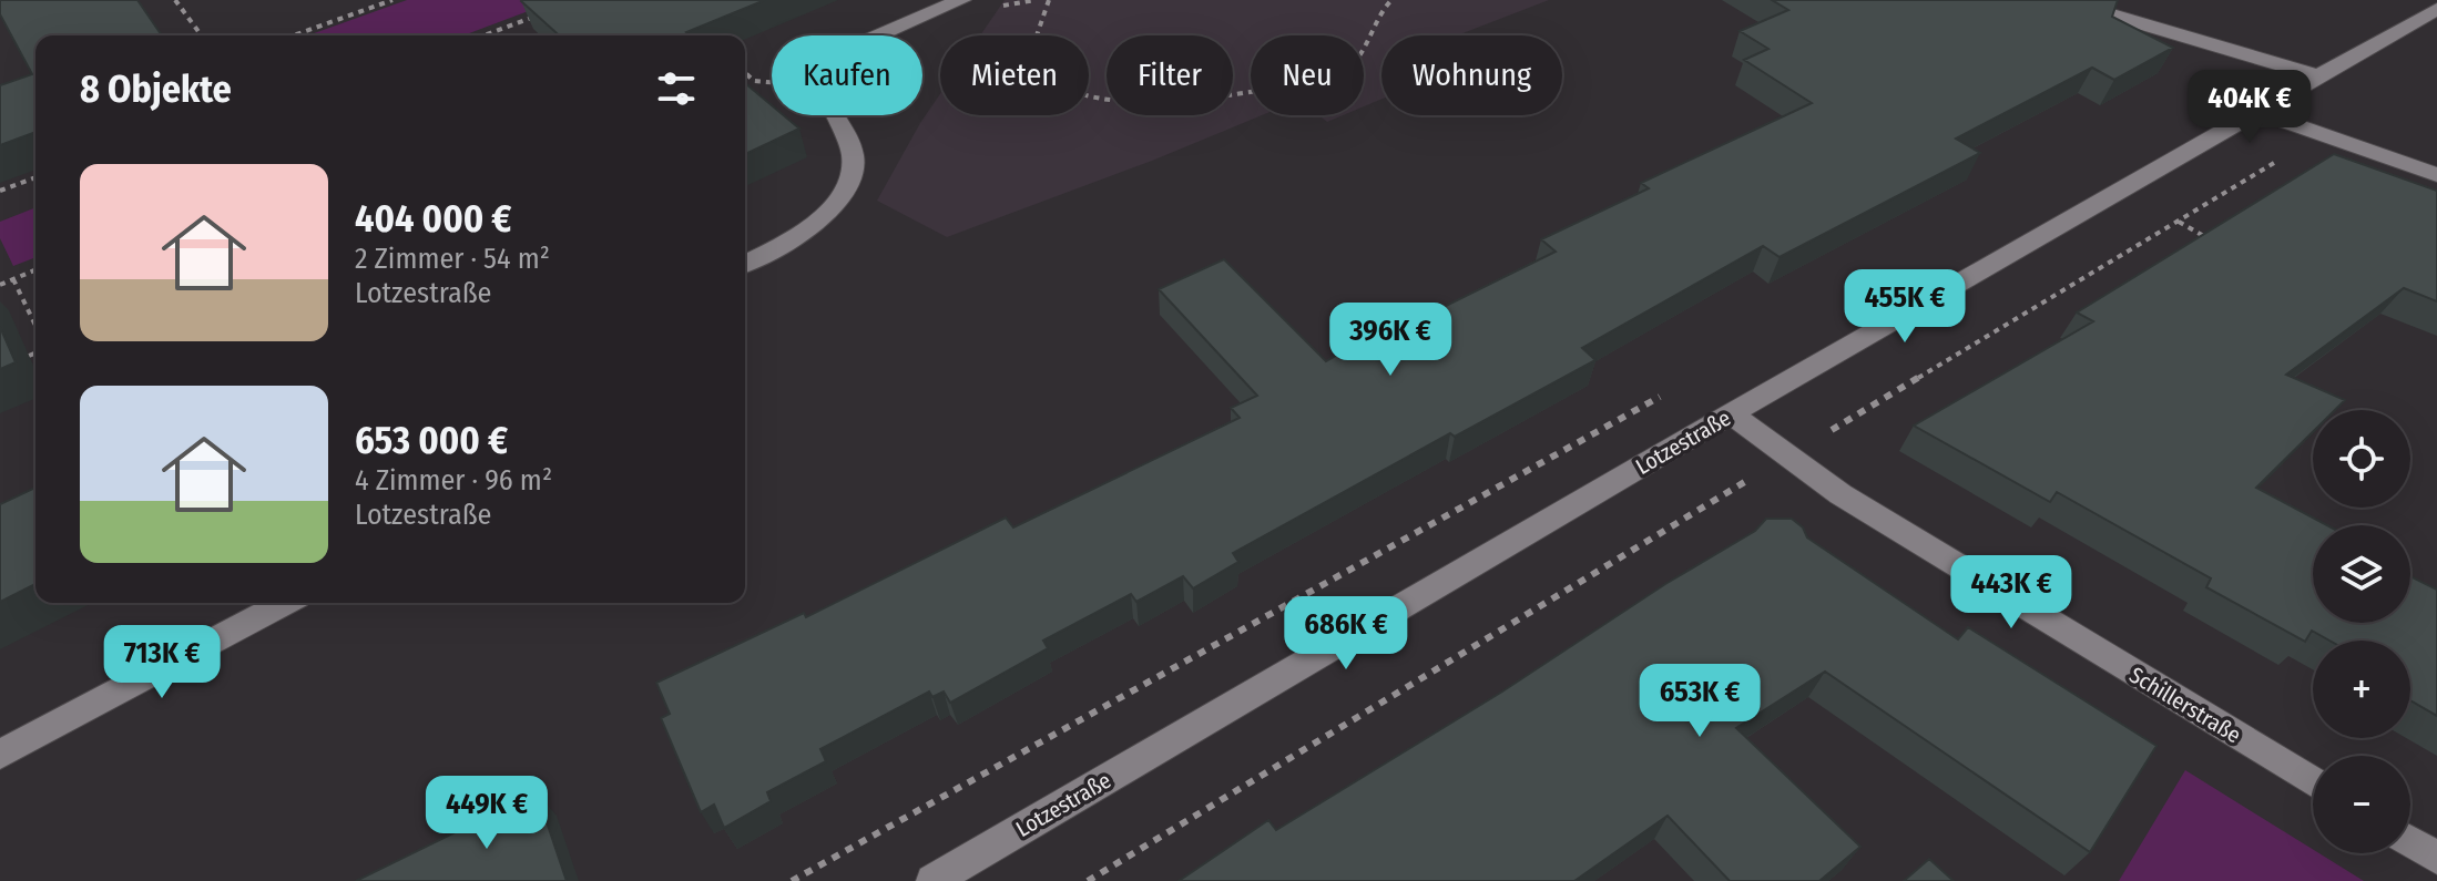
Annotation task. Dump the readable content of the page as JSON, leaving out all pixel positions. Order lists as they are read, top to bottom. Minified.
{"streets":{"street":["Lotzestraße","Schillerstraße"]},"crossings":[["Lotzestraße","Schillerstraße"]],"page":{"chip":["Kaufen","Mieten","Filter","Neu","Wohnung"],"heading":"8 Objekte","price":["404K €","455K €","396K €","443K €","686K €","713K €","653K €","449K €"],"list":[{"name":"404 000 €","note":"2 Zimmer · 54 m² · Lotzestraße"},{"name":"653 000 €","note":"4 Zimmer · 96 m² · Lotzestraße"}],"map_buttons":["+","−"]}}
